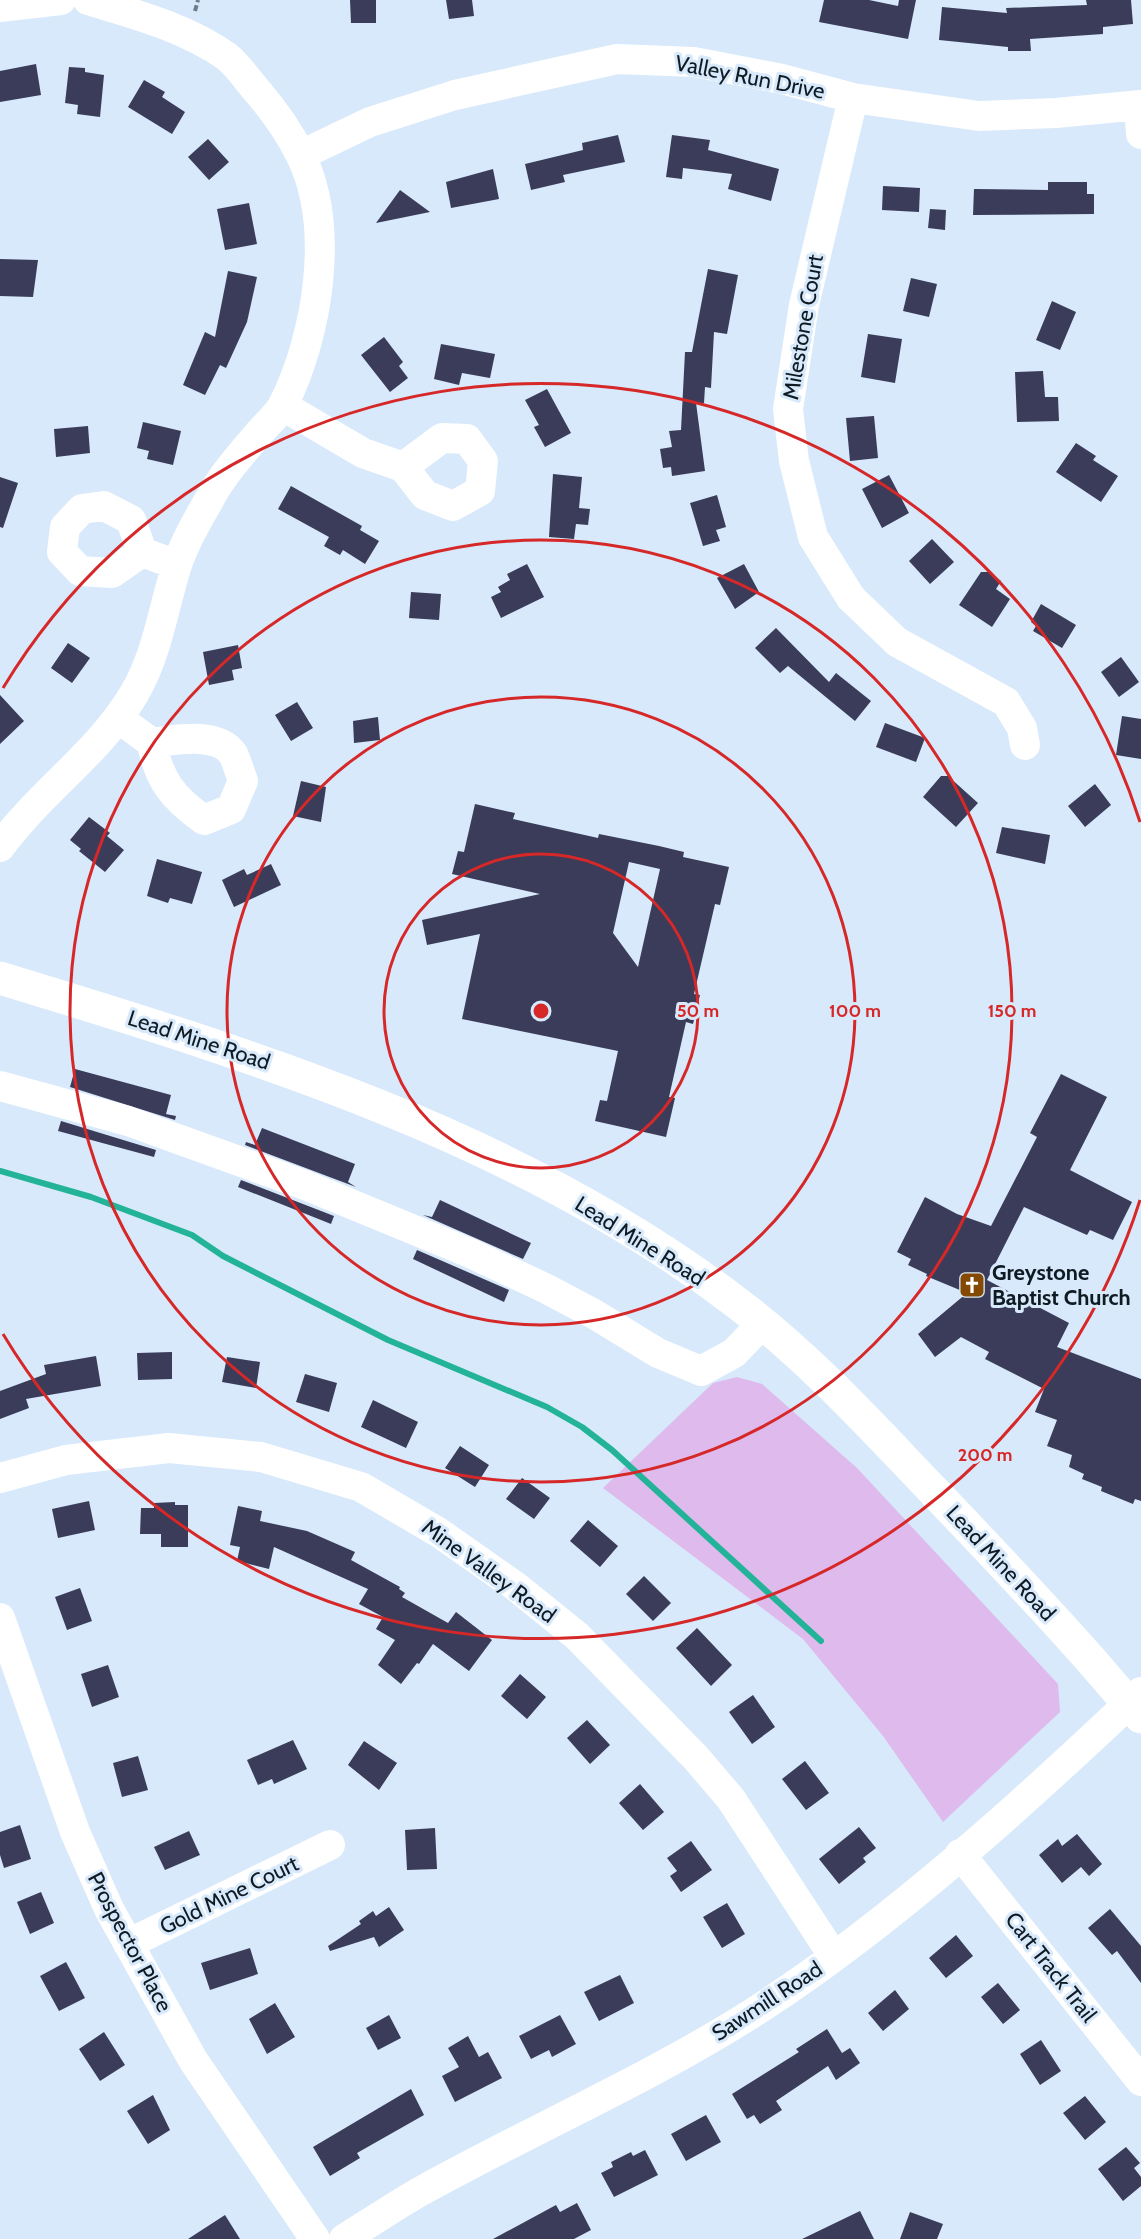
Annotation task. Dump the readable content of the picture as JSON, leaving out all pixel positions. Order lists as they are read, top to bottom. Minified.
{"streets":{"main road":["Lead Mine Road"],"street":["Valley Run Drive","Milestone Court","Mine Valley Road","Gold Mine Court","Prospector Place","Cart Track Trail","Sawmill Road"]},"crossings":[["Valley Run Drive","Milestone Court"],["Lead Mine Road","Sawmill Road"],["Mine Valley Road","Sawmill Road"],["Gold Mine Court","Prospector Place"],["Cart Track Trail","Sawmill Road"]],"places":{"church":["Greystone Baptist Church"]},"rings":["50 m","100 m","150 m","200 m"]}
